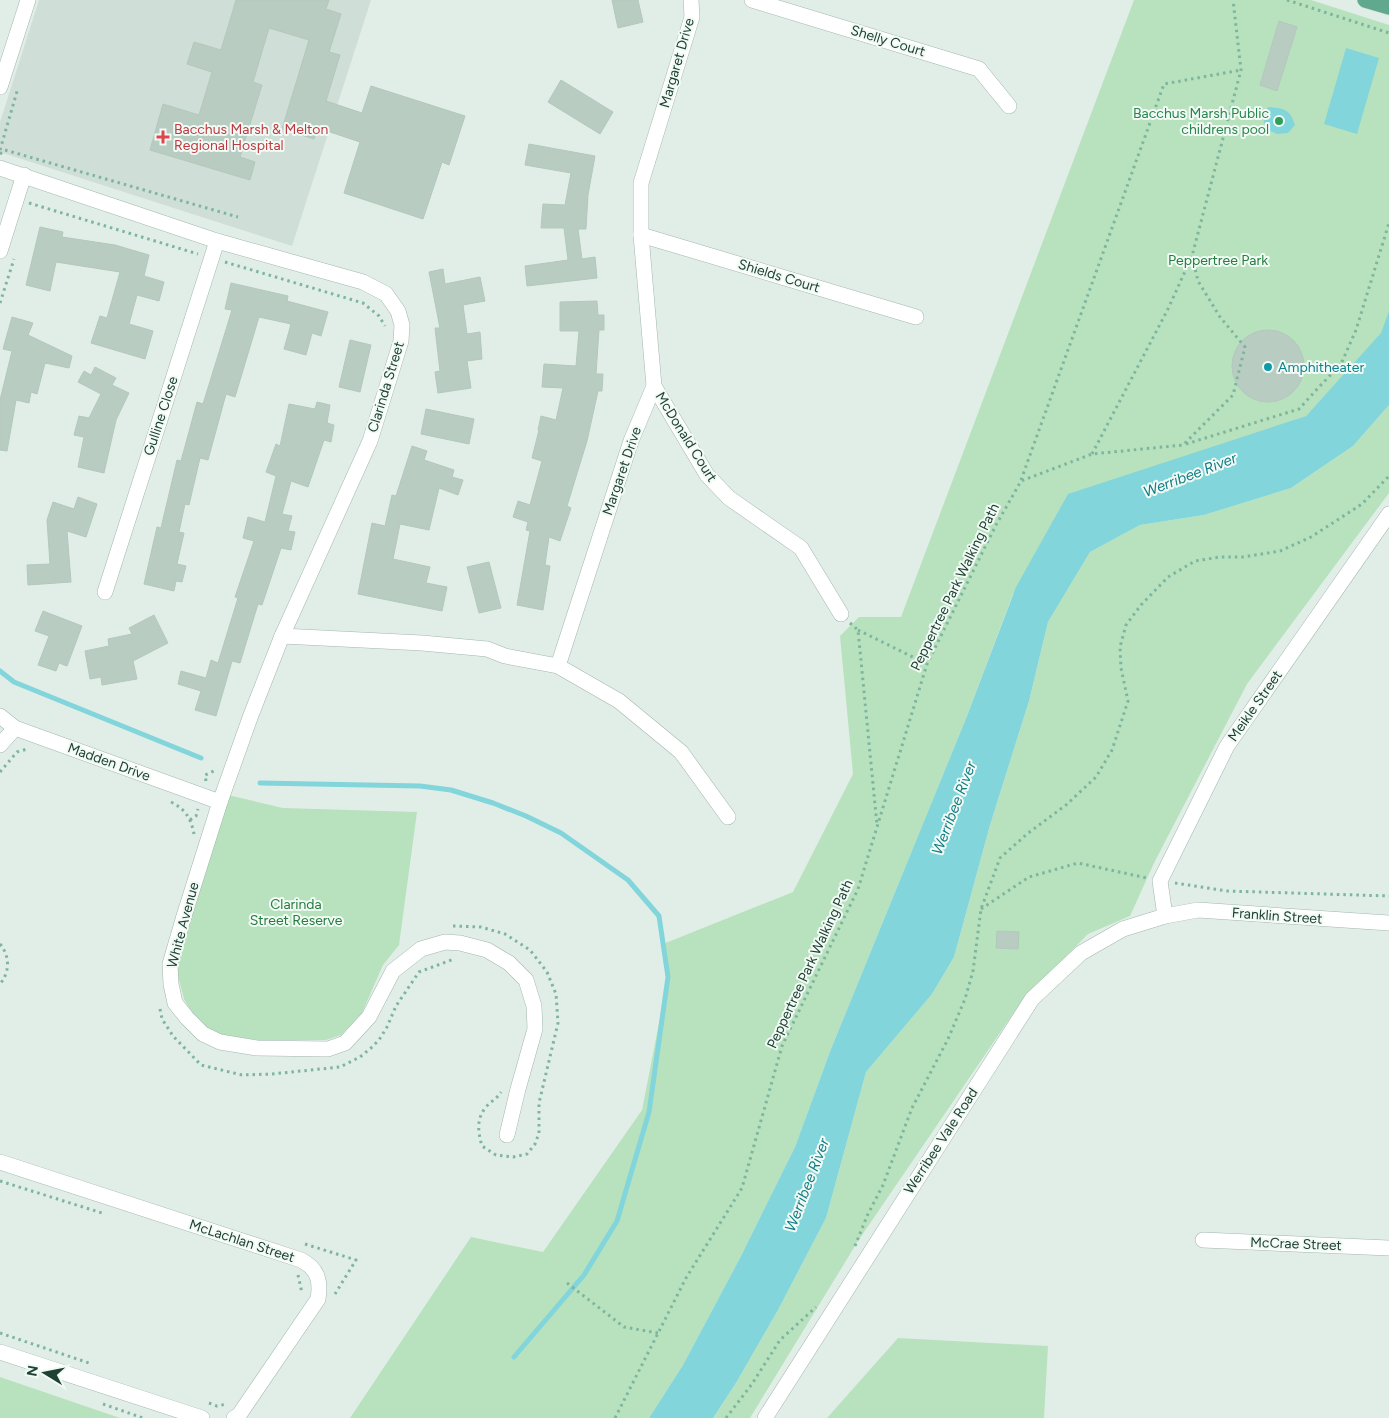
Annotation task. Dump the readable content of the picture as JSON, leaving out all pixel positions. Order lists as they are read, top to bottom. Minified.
{"streets":{"street":["Shelly Court","Margaret Drive","Shields Court","Clarinda Street","Gulline Close","McDonald Court","Meikle Street","Madden Drive","Franklin Street","White Avenue","Werribee Vale Road","McLachlan Street","McCrae Street"],"path":["Peppertree Park Walking Path"]},"crossings":[["Margaret Drive","Shields Court"],["Margaret Drive","McDonald Court"],["Clarinda Street","Gulline Close"],["Clarinda Street","Madden Drive"],["Clarinda Street","White Avenue"],["Madden Drive","White Avenue"],["Franklin Street","Werribee Vale Road"]],"water":["Werribee River"],"parks":["Peppertree Park","Clarinda Street Reserve"],"places":{"other":["Bacchus Marsh Public childrens pool","Amphitheater"],"health":["Bacchus Marsh & Melton Regional Hospital"]},"north":"left"}
